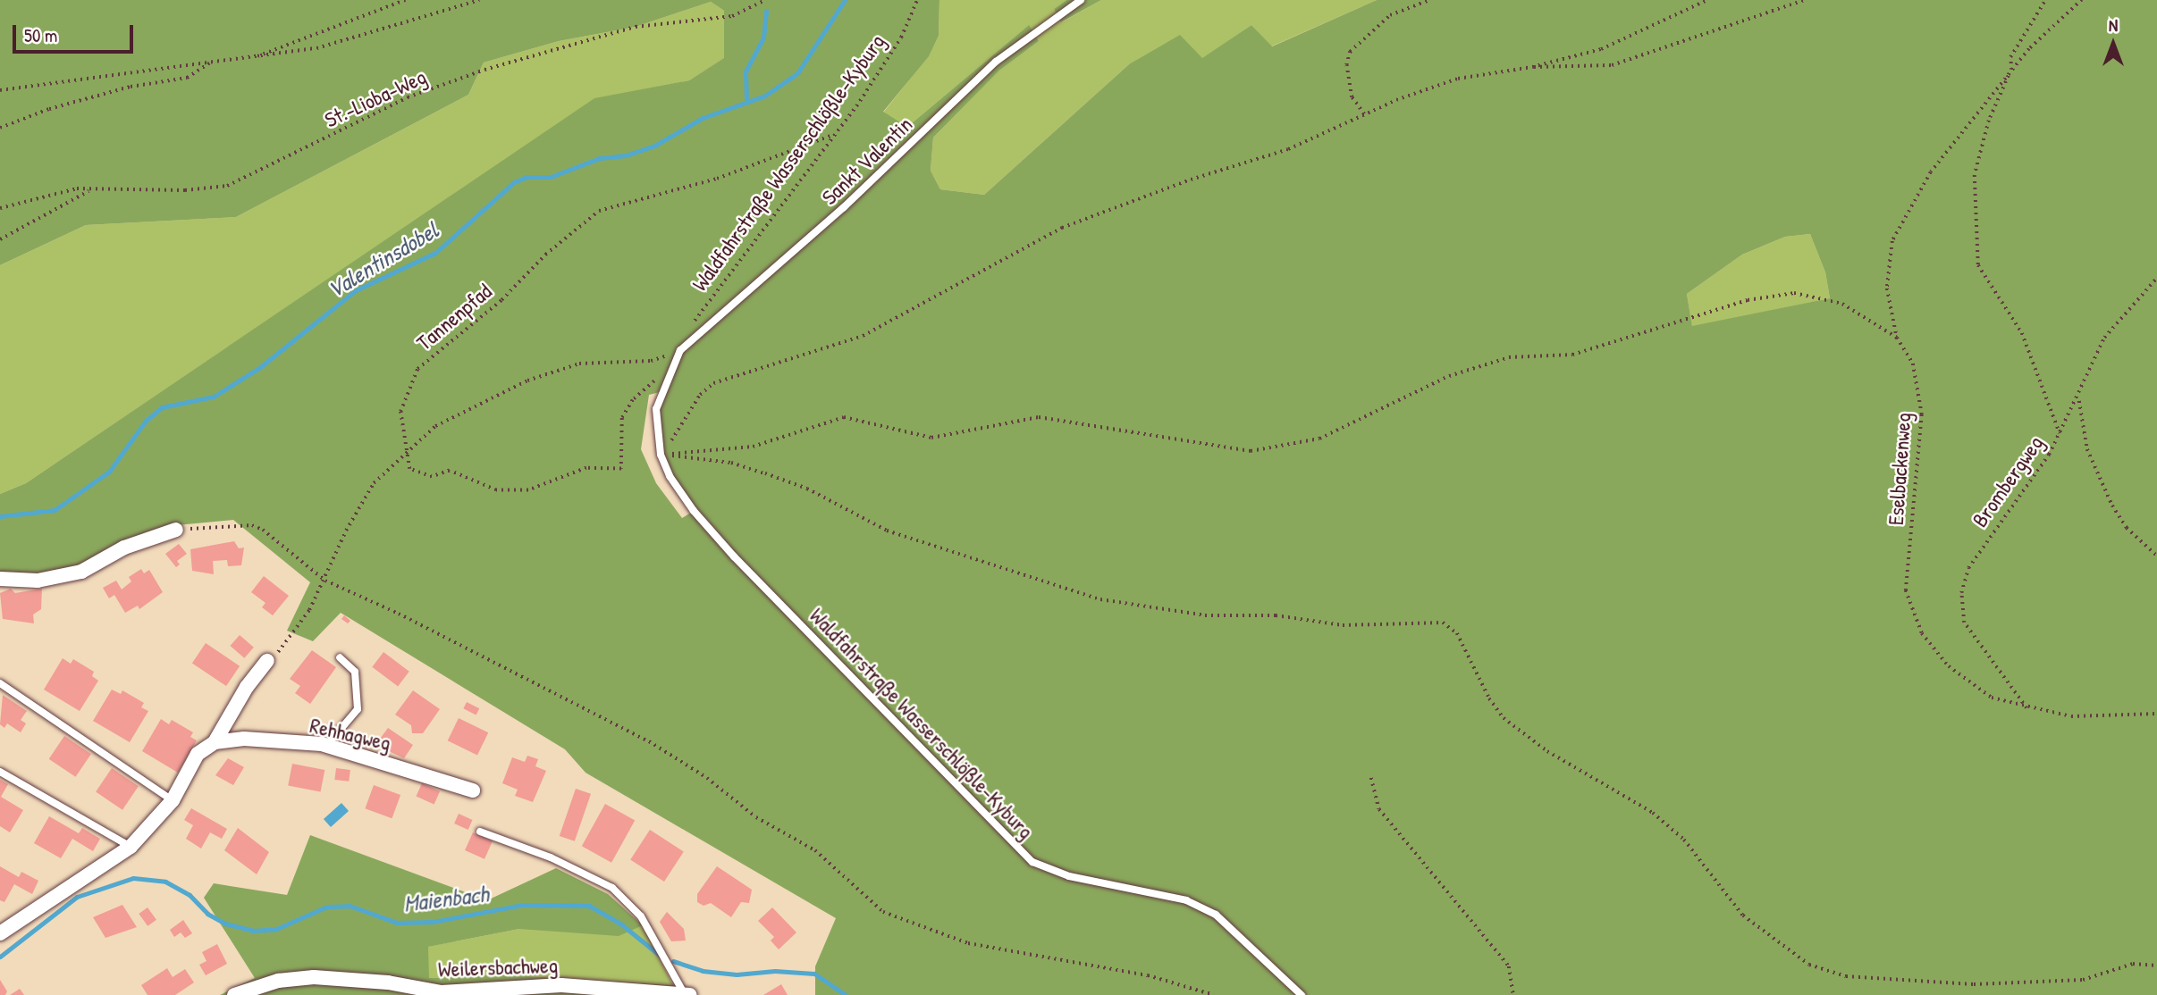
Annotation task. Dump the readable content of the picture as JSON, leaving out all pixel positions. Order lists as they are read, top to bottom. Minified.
{"streets":{"street":["Rehhagweg","Weilersbachweg"],"lane":["Sankt Valentin","Waldfahrstraße Wasserschlößle-Kyburg"],"path":["St.-Lioba-Weg","Tannenpfad","Eselbackenweg","Brombergweg"]},"crossings":[["Sankt Valentin","Waldfahrstraße Wasserschlößle-Kyburg"],["Waldfahrstraße Wasserschlößle-Kyburg","Tannenpfad"],["Eselbackenweg","Brombergweg"]],"water":["Valentinsdobel","Maienbach"],"scale_bar":"50 m","north":"top"}
